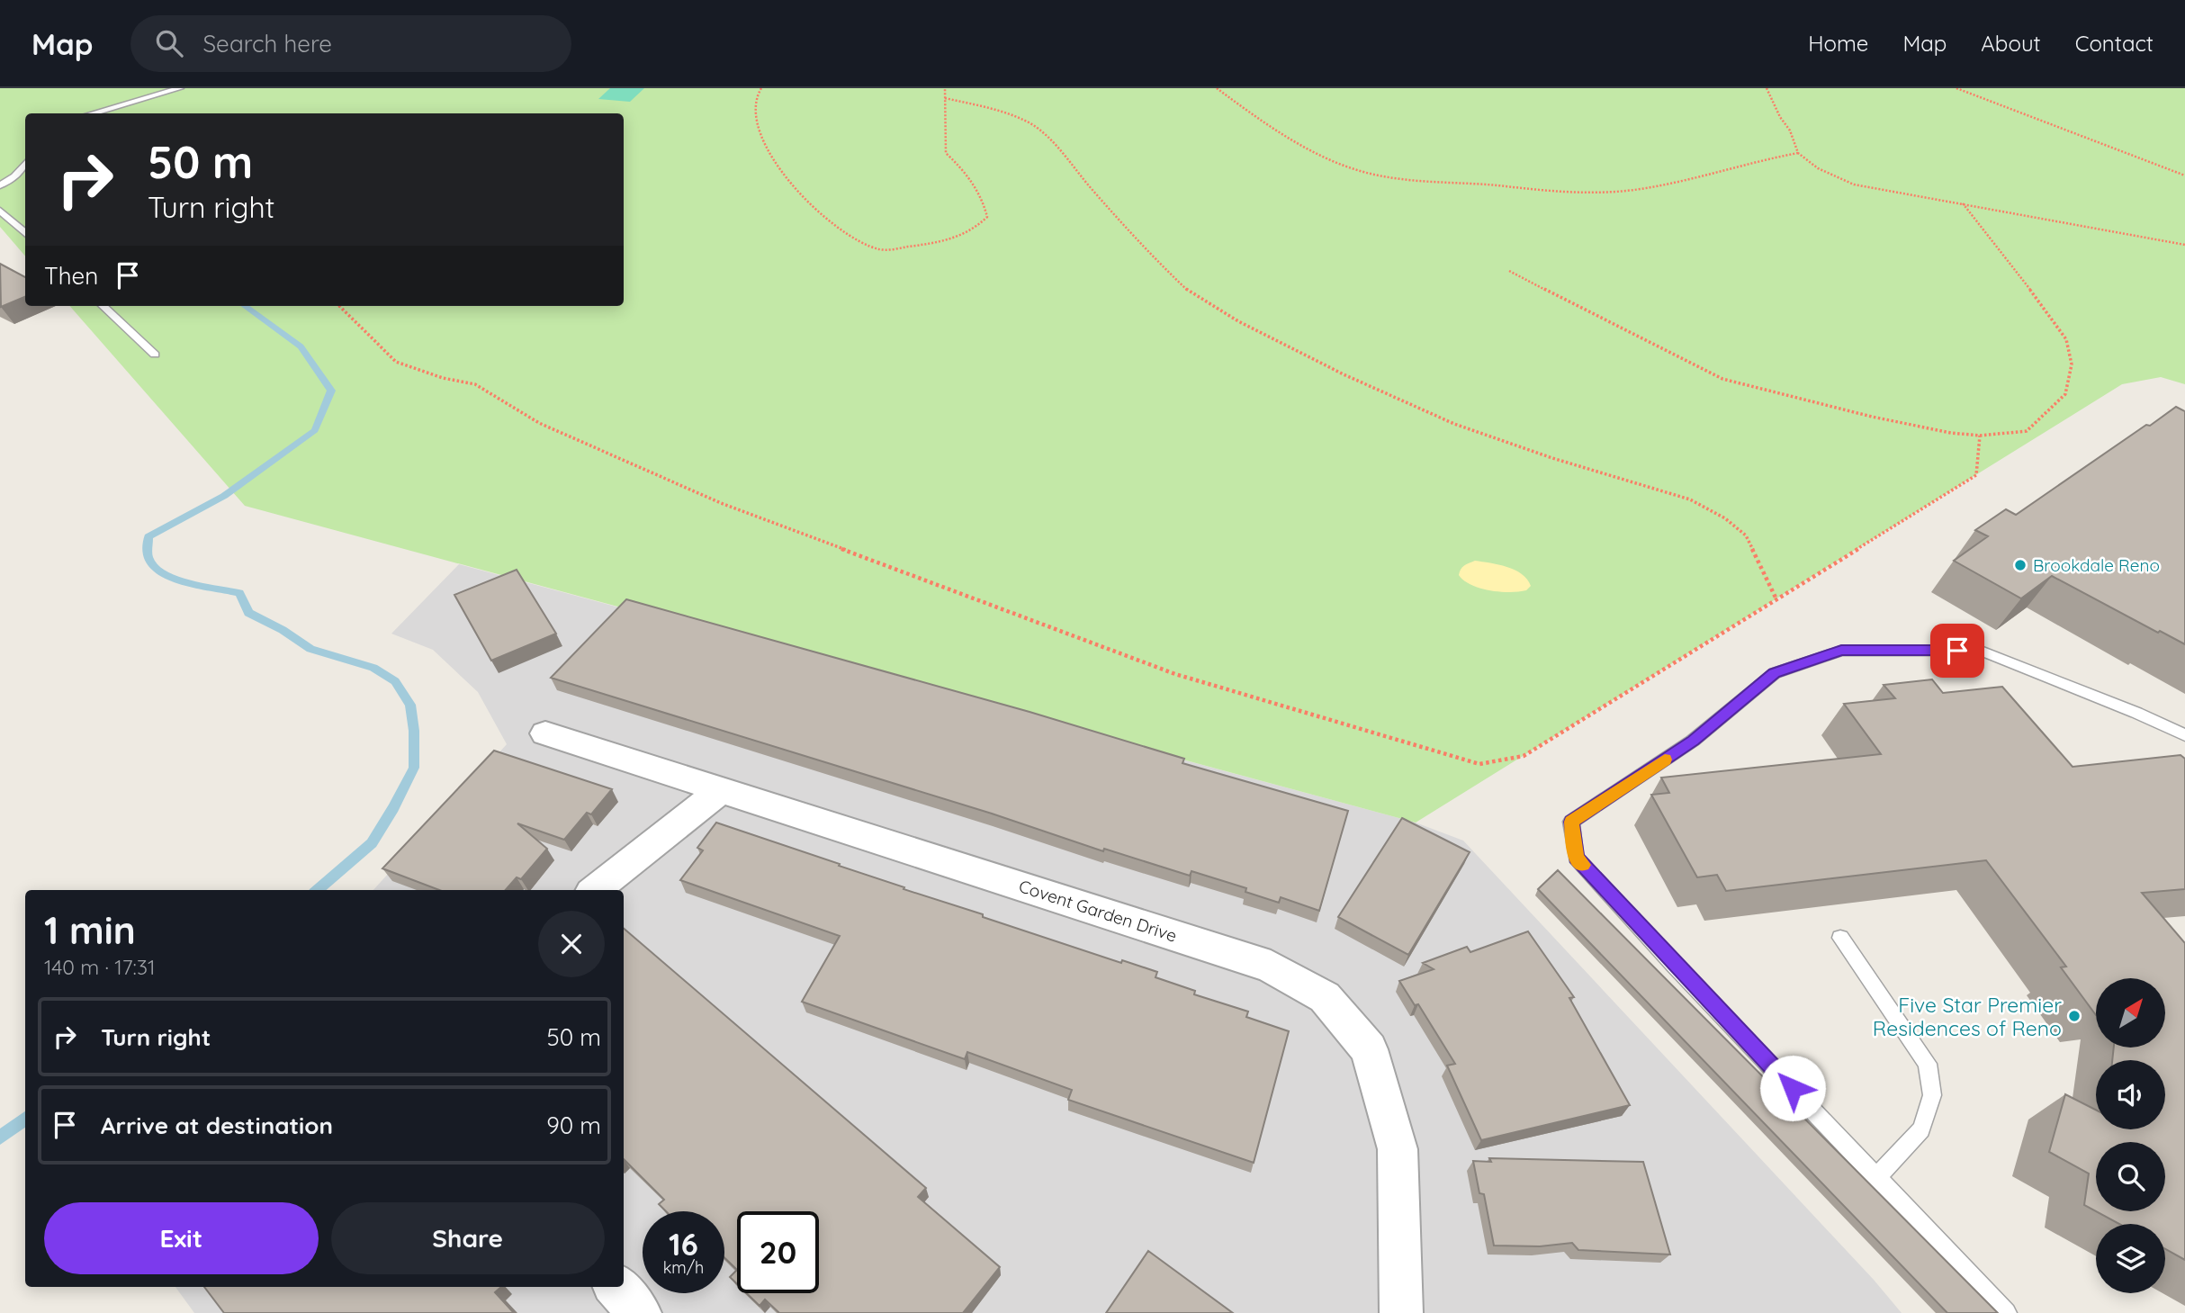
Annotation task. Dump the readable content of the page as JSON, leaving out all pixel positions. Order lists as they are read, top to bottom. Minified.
{"streets":{"street":["Covent Garden Drive"]},"places":["Brookdale Reno","Five Star Premier Residences of Reno"],"north":"top right","page":{"header":"Map","search":"Search here","nav":["Home","Map","About","Contact"],"turn":["50 m","Turn right"],"then":"Then","heading":["1 min","140 m · 17:31"],"list":[{"name":"Turn right","value":"50 m"},{"name":"Arrive at destination","value":"90 m"}],"buttons":["Exit","Share"],"speed":"16 km/h","limit":"20"}}
